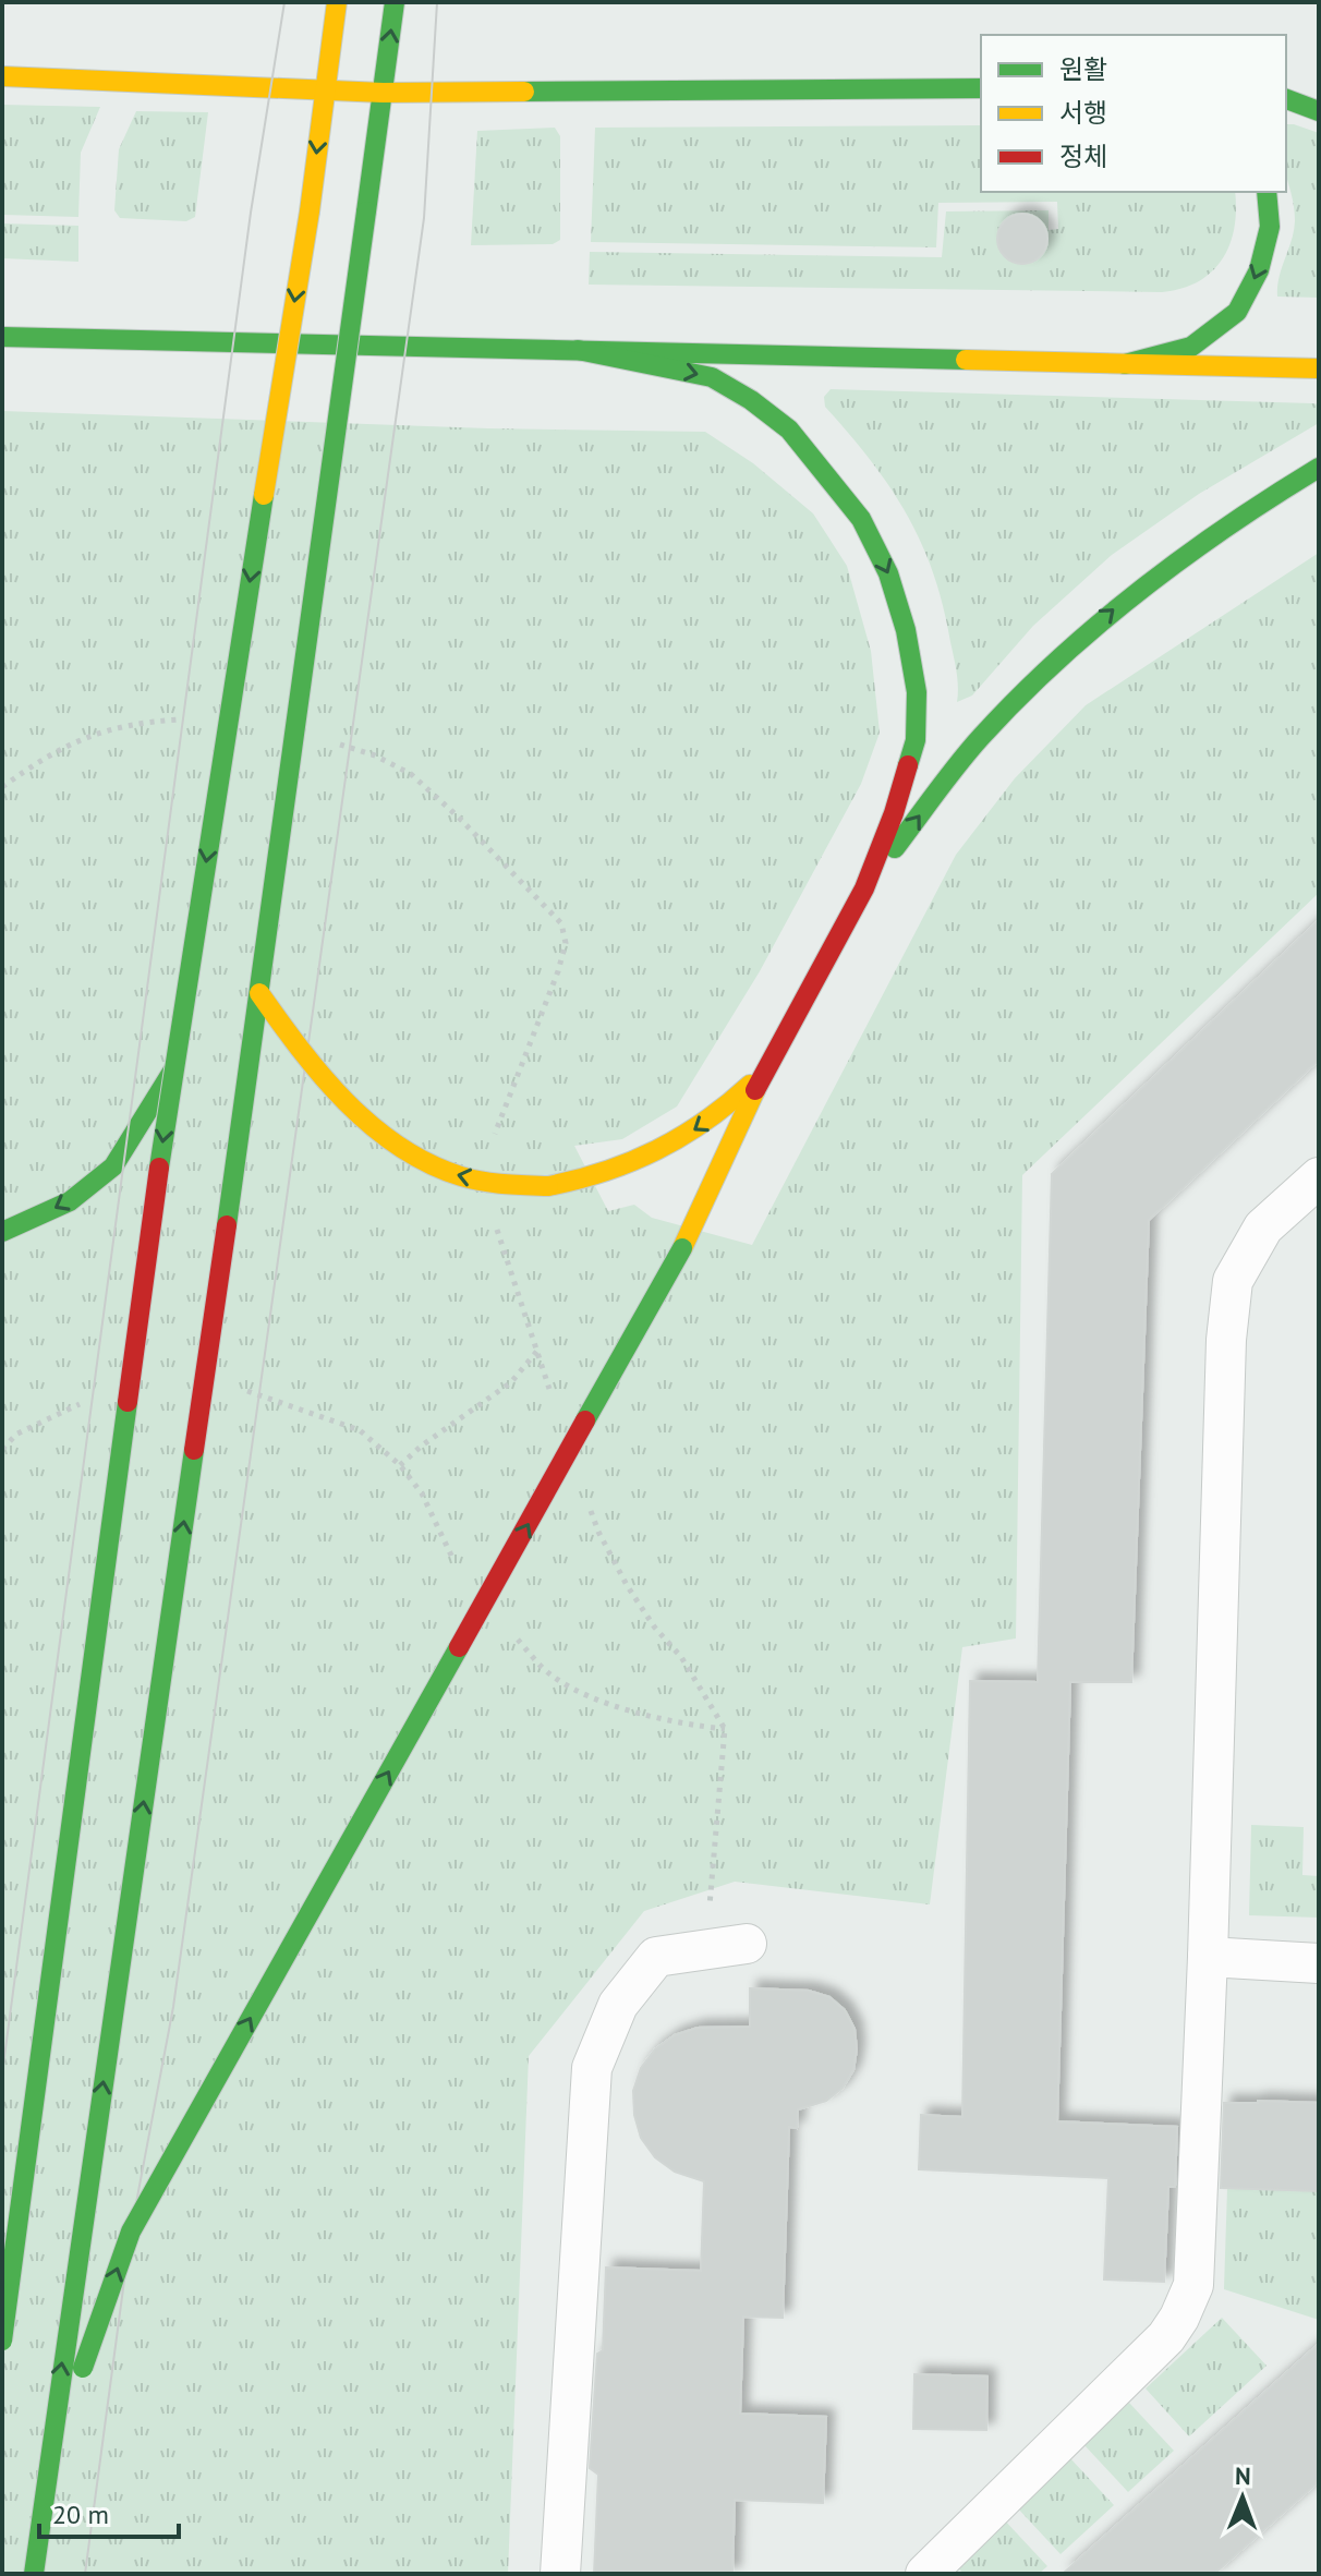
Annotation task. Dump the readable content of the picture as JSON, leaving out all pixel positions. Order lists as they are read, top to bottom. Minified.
{"legend":["원활","서행","정체"],"scale_bar":"20 m","north":"top"}
